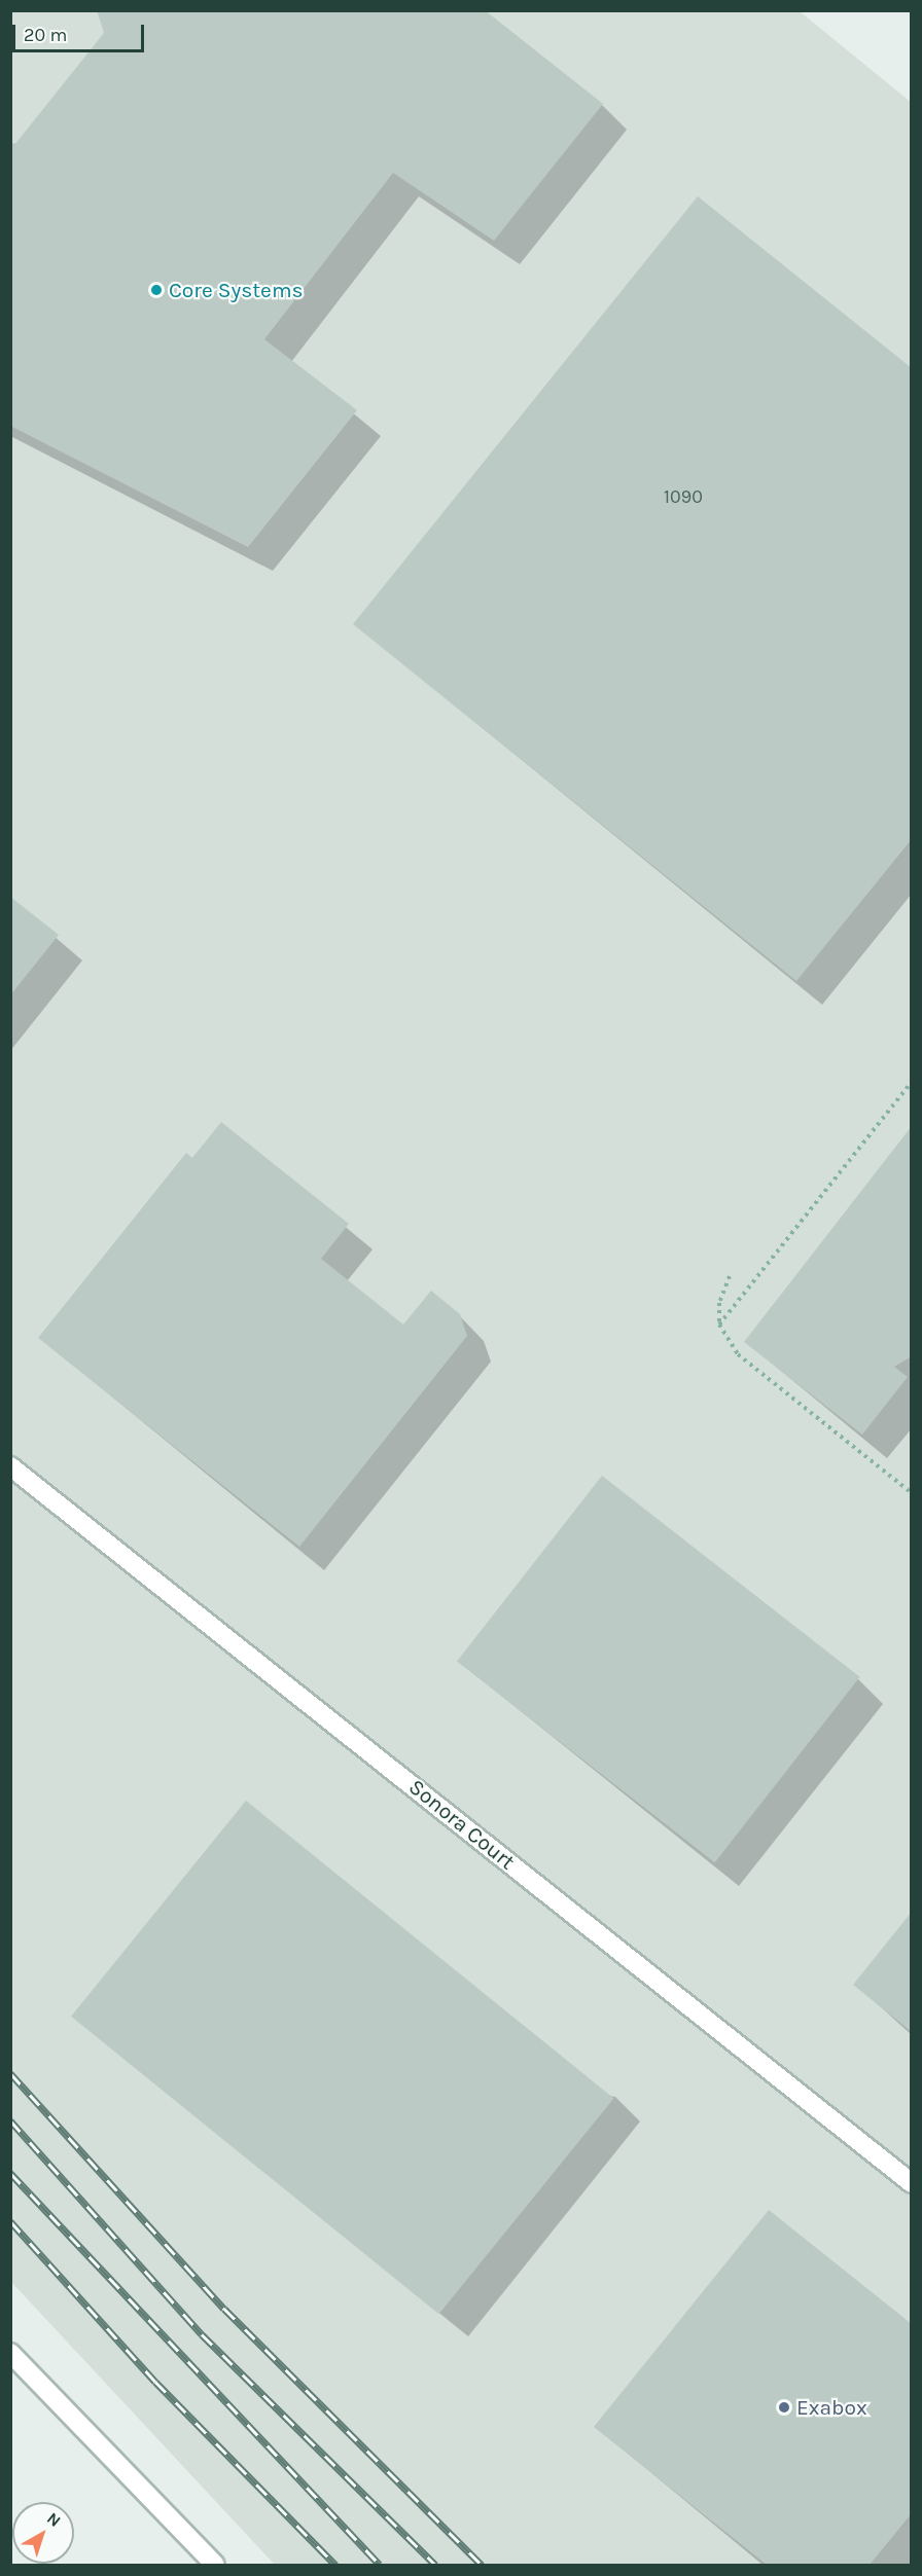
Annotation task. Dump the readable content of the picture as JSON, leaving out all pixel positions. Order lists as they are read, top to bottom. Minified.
{"streets":{"street":["Sonora Court"]},"places":["Core Systems","Exabox"],"house_numbers":["1090"],"scale_bar":"20 m","north":"top right"}
